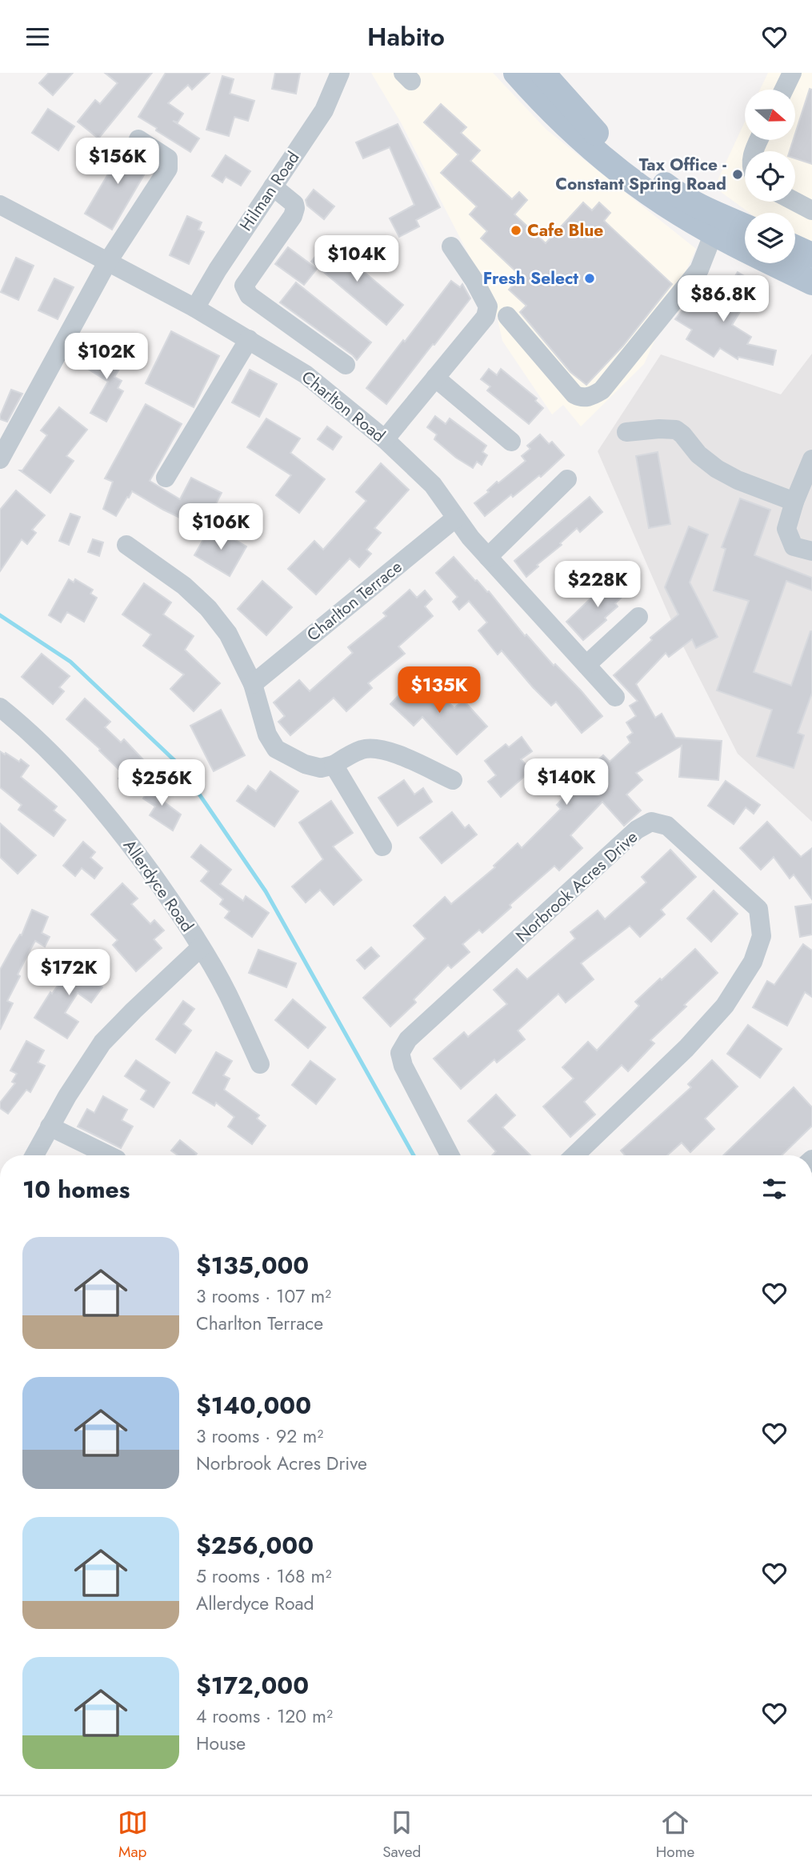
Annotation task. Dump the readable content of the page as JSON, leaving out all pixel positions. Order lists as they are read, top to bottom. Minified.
{"streets":{"street":["Hilman Road","Charlton Road","Charlton Terrace","Allerdyce Road","Norbrook Acres Drive"]},"crossings":[["Hilman Road","Charlton Road"],["Charlton Road","Charlton Terrace"]],"places":["Tax Office - Constant Spring Road","Cafe Blue","Fresh Select"],"north":"right","page":{"header":"Habito","price":["$156K","$104K","$86.8K","$102K","$106K","$228K","$135K","$140K","$256K","$172K"],"heading":"10 homes","list":[{"name":"$135,000","note":"3 rooms · 107 m² · Charlton Terrace"},{"name":"$140,000","note":"3 rooms · 92 m² · Norbrook Acres Drive"},{"name":"$256,000","note":"5 rooms · 168 m² · Allerdyce Road"},{"name":"$172,000","note":"4 rooms · 120 m² · House"}],"tabs":["Map","Saved","Home"]}}
